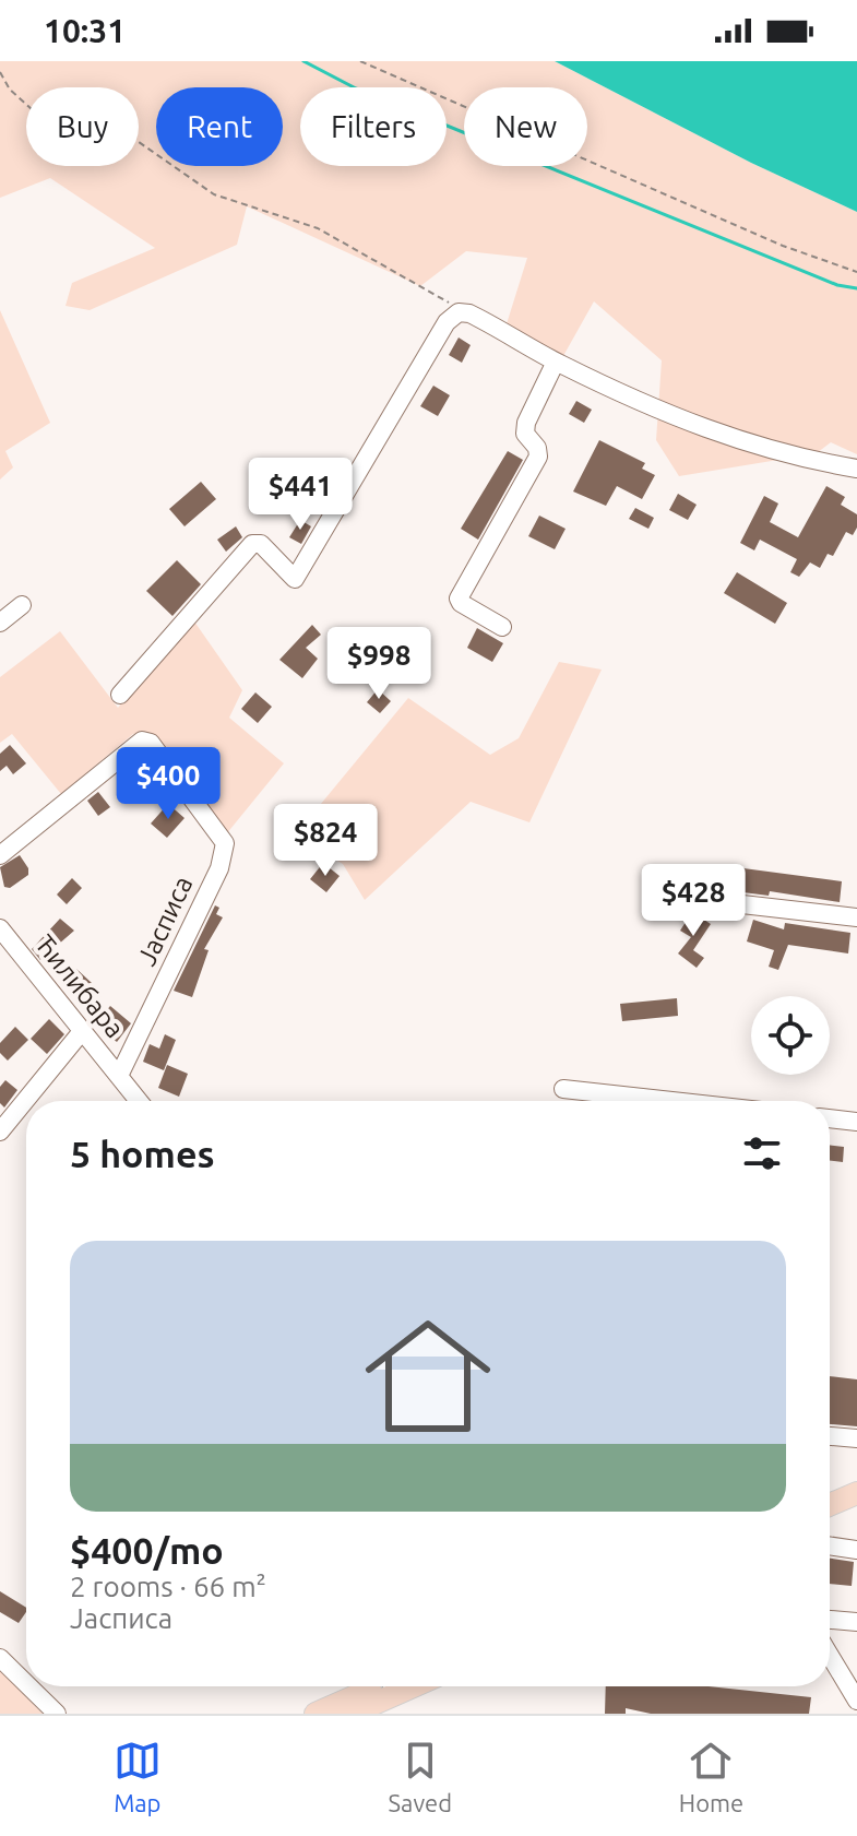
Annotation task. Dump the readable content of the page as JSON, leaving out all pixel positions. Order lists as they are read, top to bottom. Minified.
{"streets":{"street":["Јасписа","Ћилибара"]},"crossings":[["Јасписа","Ћилибара"]],"page":{"status":"10:31","chip":["Buy","Rent","Filters","New"],"price":["$441","$998","$400","$824","$428"],"heading":"5 homes","list":[{"name":"$400/mo","note":"2 rooms · 66 m² · Јасписа"}],"tabs":["Map","Saved","Home"]}}
